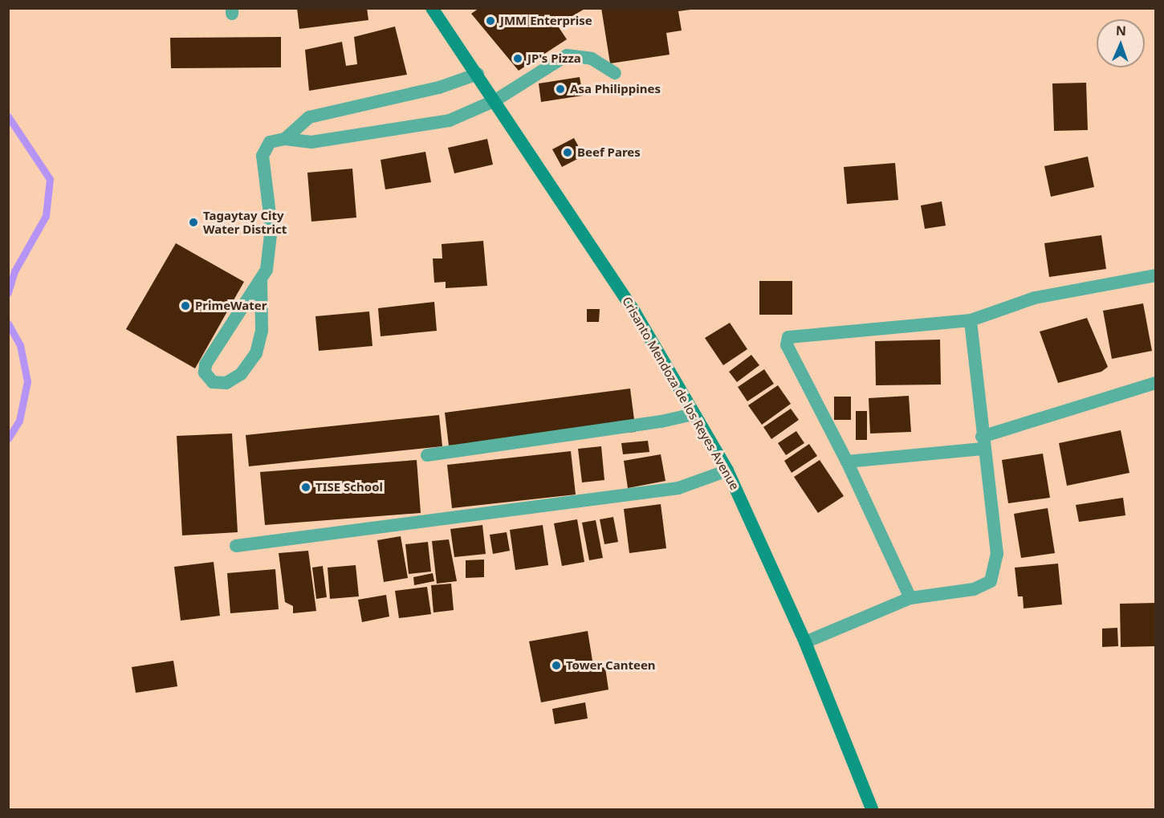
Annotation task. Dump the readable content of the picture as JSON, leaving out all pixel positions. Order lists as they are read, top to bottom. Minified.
{"streets":{"main road":["Crisanto Mendoza de los Reyes Avenue"]},"places":["JMM Enterprise","JP's Pizza","Asa Philippines","Beef Pares","Tagaytay City Water District","PrimeWater","TISE School","Tower Canteen"],"north":"top"}
